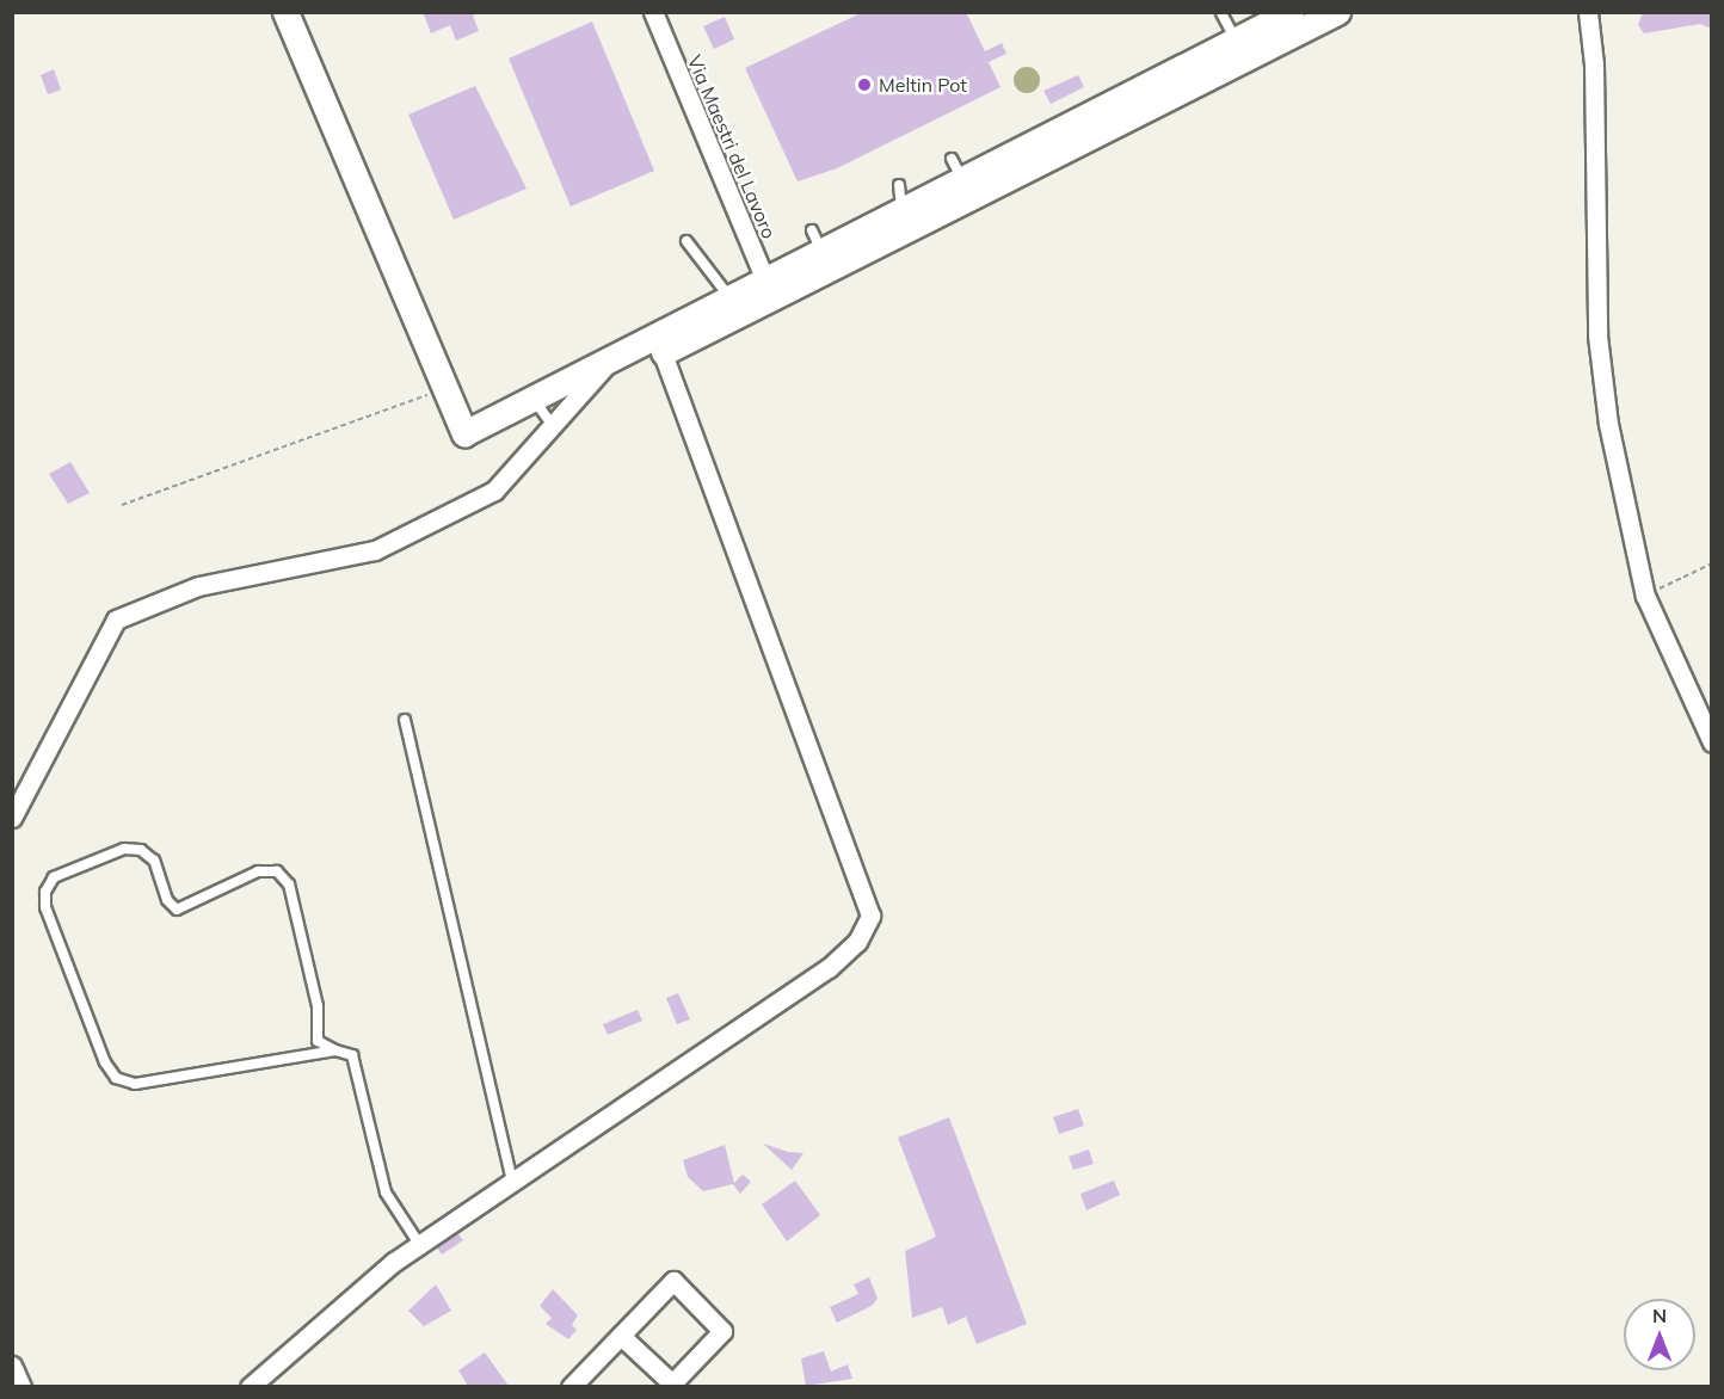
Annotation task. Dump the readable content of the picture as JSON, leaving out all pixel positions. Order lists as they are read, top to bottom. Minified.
{"streets":{"street":["Via Maestri del Lavoro"]},"places":["Meltin Pot"],"north":"top"}
